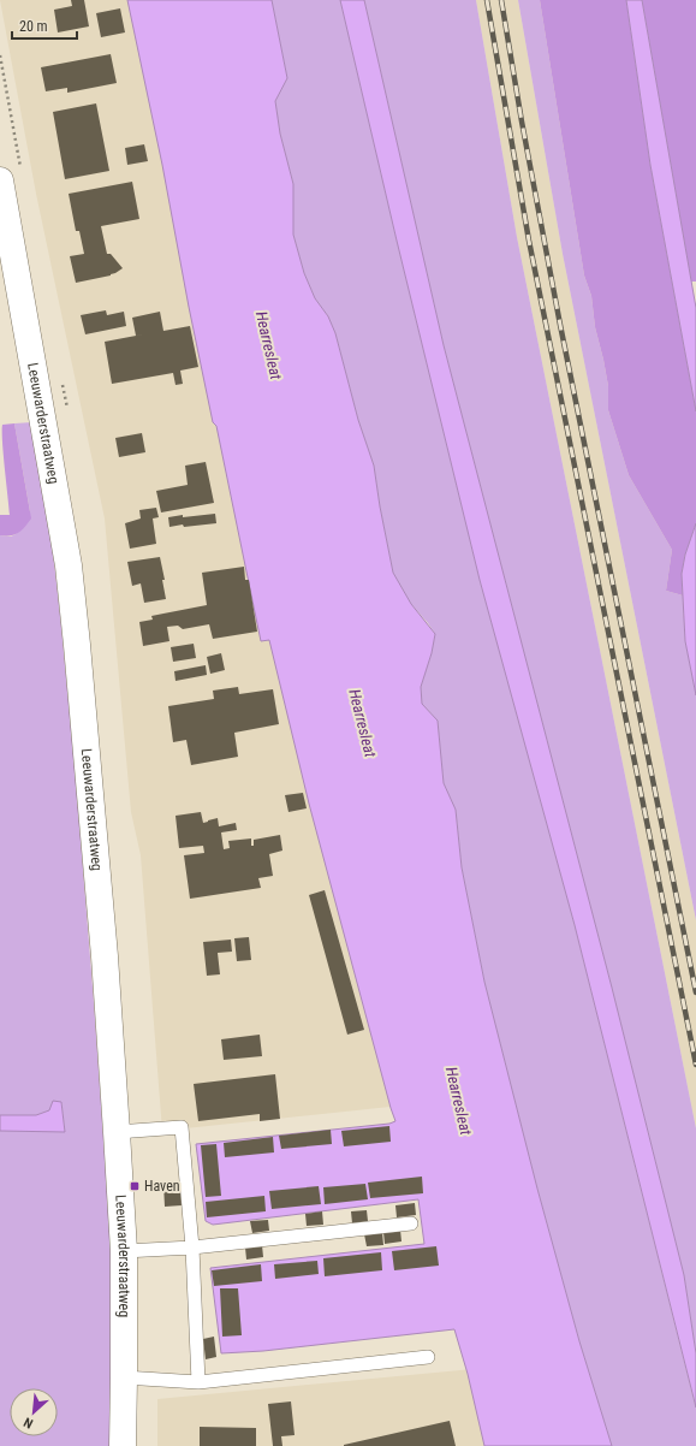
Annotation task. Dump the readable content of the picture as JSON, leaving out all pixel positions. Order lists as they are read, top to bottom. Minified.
{"streets":{"street":["Leeuwarderstraatweg"]},"water":["Hearresleat"],"places":{"transit":["Haven"]},"scale_bar":"20 m","north":"bottom left"}
